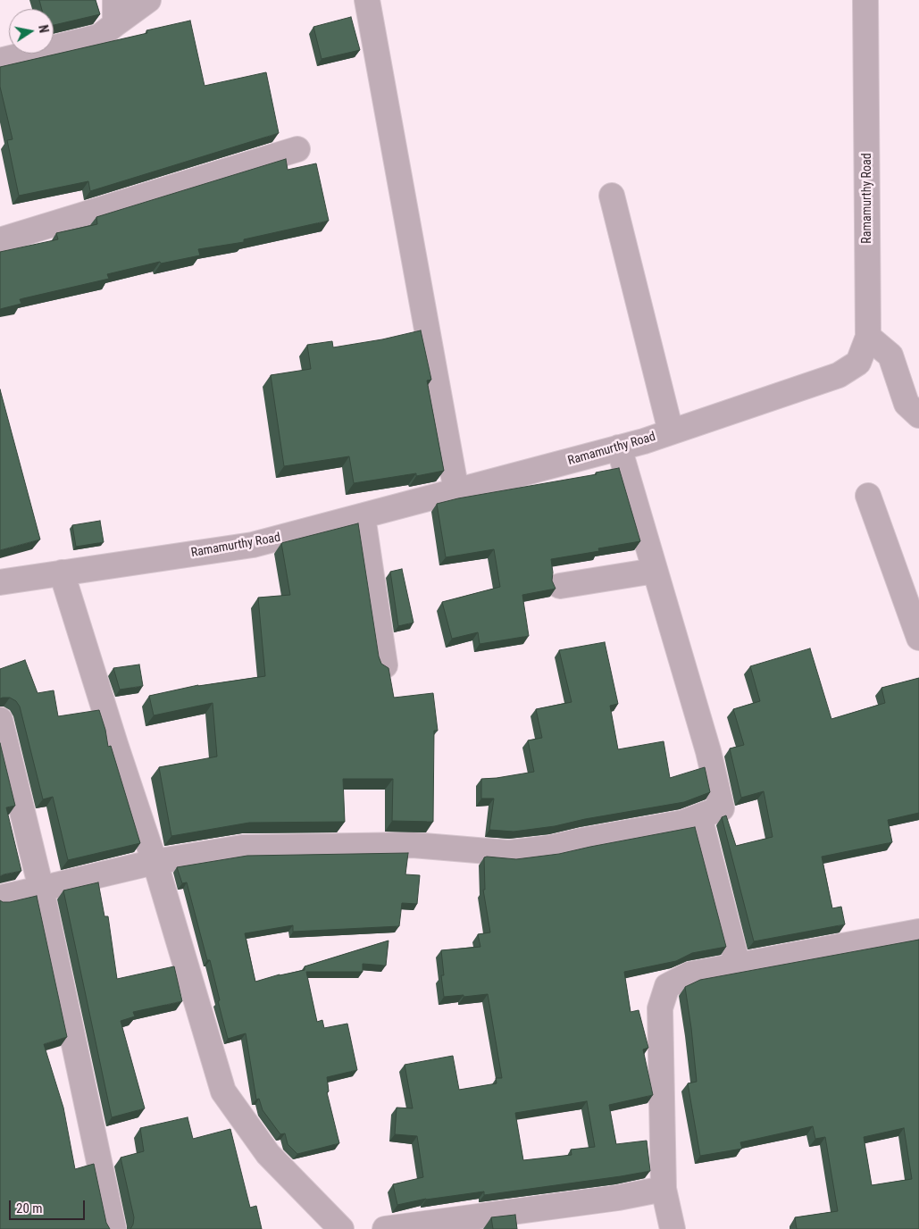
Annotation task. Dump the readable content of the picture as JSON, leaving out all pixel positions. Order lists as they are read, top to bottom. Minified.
{"streets":{"street":["Ramamurthy Road"]},"scale_bar":"20 m","north":"right"}
